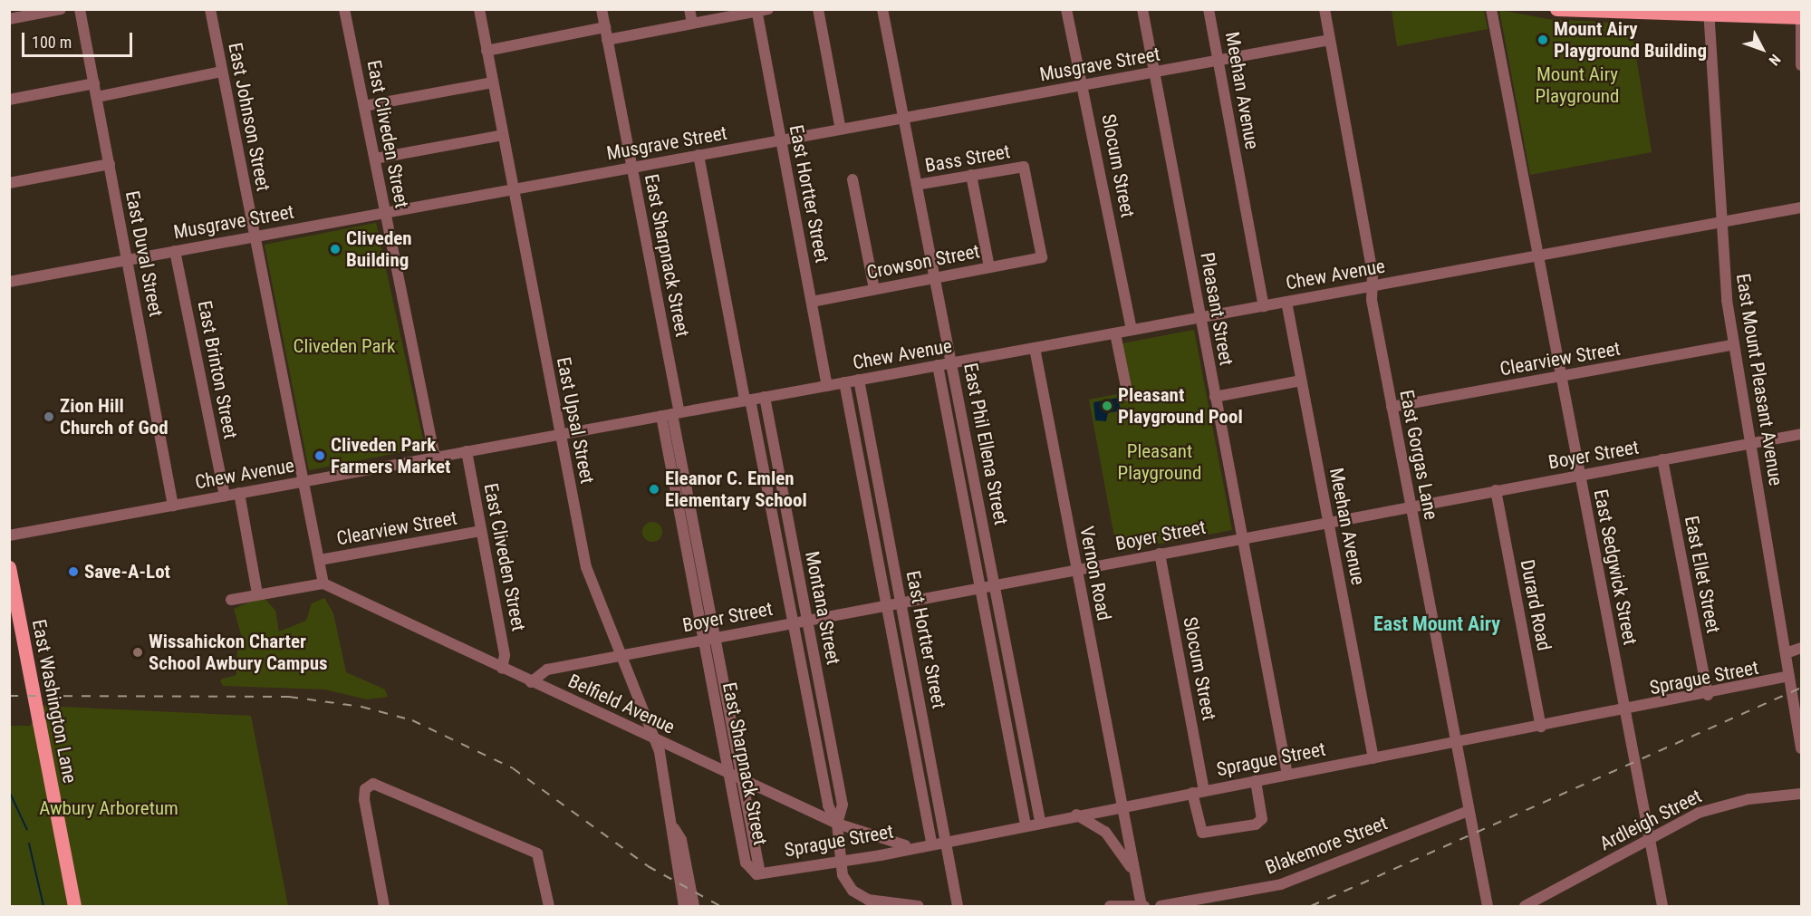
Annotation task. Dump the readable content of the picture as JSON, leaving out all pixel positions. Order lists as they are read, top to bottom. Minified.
{"streets":{"main road":["East Washington Lane"],"street":["Musgrave Street","Meehan Avenue","East Johnson Street","East Cliveden Street","Bass Street","Slocum Street","East Hortter Street","East Duval Street","East Sharpnack Street","Crowson Street","Chew Avenue","Pleasant Street","Clearview Street","East Brinton Street","East Mount Pleasant Avenue","East Upsal Street","East Phil Ellena Street","East Gorgas Lane","Boyer Street","East Sedgwick Street","Vernon Road","East Ellet Street","Durard Road","Montana Street","Sprague Street","Belfield Avenue","Ardleigh Street","Blakemore Street"]},"crossings":[["Musgrave Street","Meehan Avenue"],["Musgrave Street","East Johnson Street"],["Musgrave Street","East Cliveden Street"],["Musgrave Street","Slocum Street"],["Musgrave Street","East Hortter Street"],["Musgrave Street","East Duval Street"],["Musgrave Street","East Sharpnack Street"],["Musgrave Street","Pleasant Street"],["Musgrave Street","East Brinton Street"],["Musgrave Street","East Upsal Street"],["Musgrave Street","East Phil Ellena Street"],["Musgrave Street","East Gorgas Lane"],["Musgrave Street","Montana Street"],["Meehan Avenue","Chew Avenue"],["Meehan Avenue","Boyer Street"],["Meehan Avenue","Sprague Street"],["East Johnson Street","Chew Avenue"],["East Johnson Street","Clearview Street"],["East Johnson Street","Belfield Avenue"],["East Cliveden Street","Chew Avenue"],["East Cliveden Street","Clearview Street"],["East Cliveden Street","Belfield Avenue"],["Bass Street","Crowson Street"],["Bass Street","East Phil Ellena Street"],["Slocum Street","Chew Avenue"],["Slocum Street","Boyer Street"],["Slocum Street","Sprague Street"],["East Hortter Street","Crowson Street"],["East Hortter Street","Chew Avenue"],["East Hortter Street","Boyer Street"],["East Hortter Street","Sprague Street"],["East Duval Street","Chew Avenue"],["East Sharpnack Street","Chew Avenue"],["East Sharpnack Street","Boyer Street"],["East Sharpnack Street","Sprague Street"],["East Sharpnack Street","Belfield Avenue"],["Crowson Street","East Phil Ellena Street"],["Chew Avenue","Pleasant Street"],["Chew Avenue","East Brinton Street"],["Chew Avenue","East Mount Pleasant Avenue"],["Chew Avenue","East Upsal Street"],["Chew Avenue","East Phil Ellena Street"],["Chew Avenue","East Gorgas Lane"],["Chew Avenue","East Sedgwick Street"],["Chew Avenue","Vernon Road"],["Chew Avenue","Montana Street"],["Pleasant Street","Boyer Street"],["Pleasant Street","Sprague Street"],["Clearview Street","East Mount Pleasant Avenue"],["Clearview Street","East Gorgas Lane"],["Clearview Street","East Sedgwick Street"],["East Mount Pleasant Avenue","Boyer Street"],["East Mount Pleasant Avenue","Sprague Street"],["East Upsal Street","Boyer Street"],["East Upsal Street","Belfield Avenue"],["East Phil Ellena Street","Boyer Street"],["East Phil Ellena Street","Sprague Street"],["East Gorgas Lane","Boyer Street"],["East Gorgas Lane","Sprague Street"],["East Gorgas Lane","Blakemore Street"],["Boyer Street","East Sedgwick Street"],["Boyer Street","Vernon Road"],["Boyer Street","East Ellet Street"],["Boyer Street","Durard Road"],["Boyer Street","Montana Street"],["Boyer Street","Belfield Avenue"],["East Sedgwick Street","Sprague Street"],["East Sedgwick Street","Ardleigh Street"],["Vernon Road","Sprague Street"],["East Ellet Street","Sprague Street"],["Durard Road","Sprague Street"],["Montana Street","Sprague Street"],["Montana Street","Belfield Avenue"],["Sprague Street","Belfield Avenue"]],"districts":["East Mount Airy"],"parks":["Mount Airy Playground","Cliveden Park","Pleasant Playground","Awbury Arboretum"],"places":["Mount Airy Playground Building","Cliveden Building","Pleasant Playground Pool","Zion Hill Church of God","Cliveden Park Farmers Market","Eleanor C. Emlen Elementary School","Save-A-Lot","Wissahickon Charter School Awbury Campus"],"scale_bar":"100 m","north":"bottom right"}
